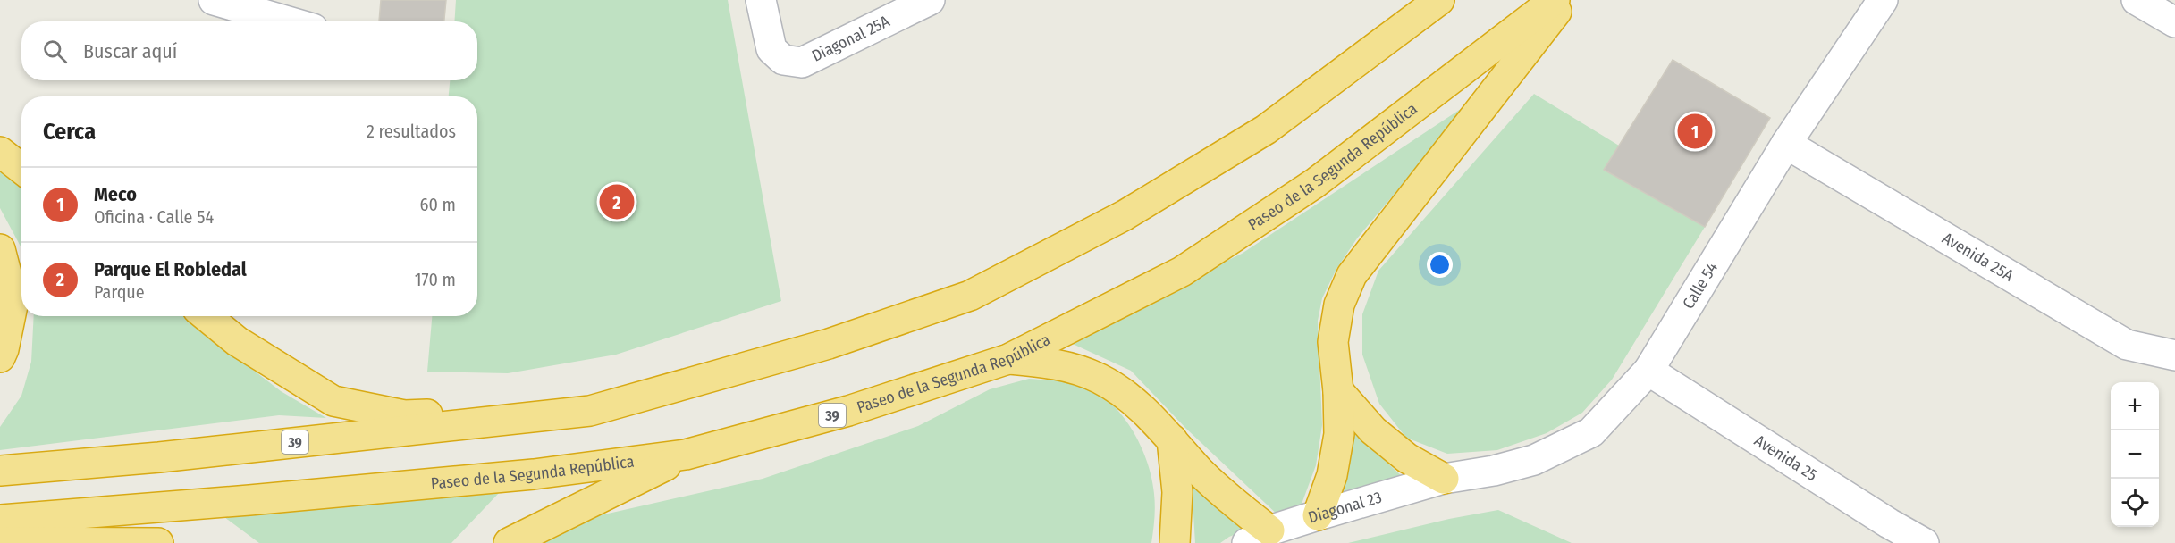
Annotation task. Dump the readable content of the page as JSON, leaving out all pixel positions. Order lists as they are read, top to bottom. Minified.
{"streets":{"highway":["Paseo de la Segunda República","39"],"street":["Diagonal 25A","Avenida 25A","Calle 54","Avenida 25","Diagonal 23"]},"crossings":[["Avenida 25A","Calle 54"],["Calle 54","Avenida 25"],["Calle 54","Diagonal 23"]],"page":{"search":"Buscar aquí","heading":["Cerca","2 resultados"],"pins":["1","2"],"list":[{"mark":"1","name":"Meco","note":"Oficina · Calle 54","value":"60 m"},{"mark":"2","name":"Parque El Robledal","note":"Parque","value":"170 m"}],"map_buttons":["+","−"]}}
